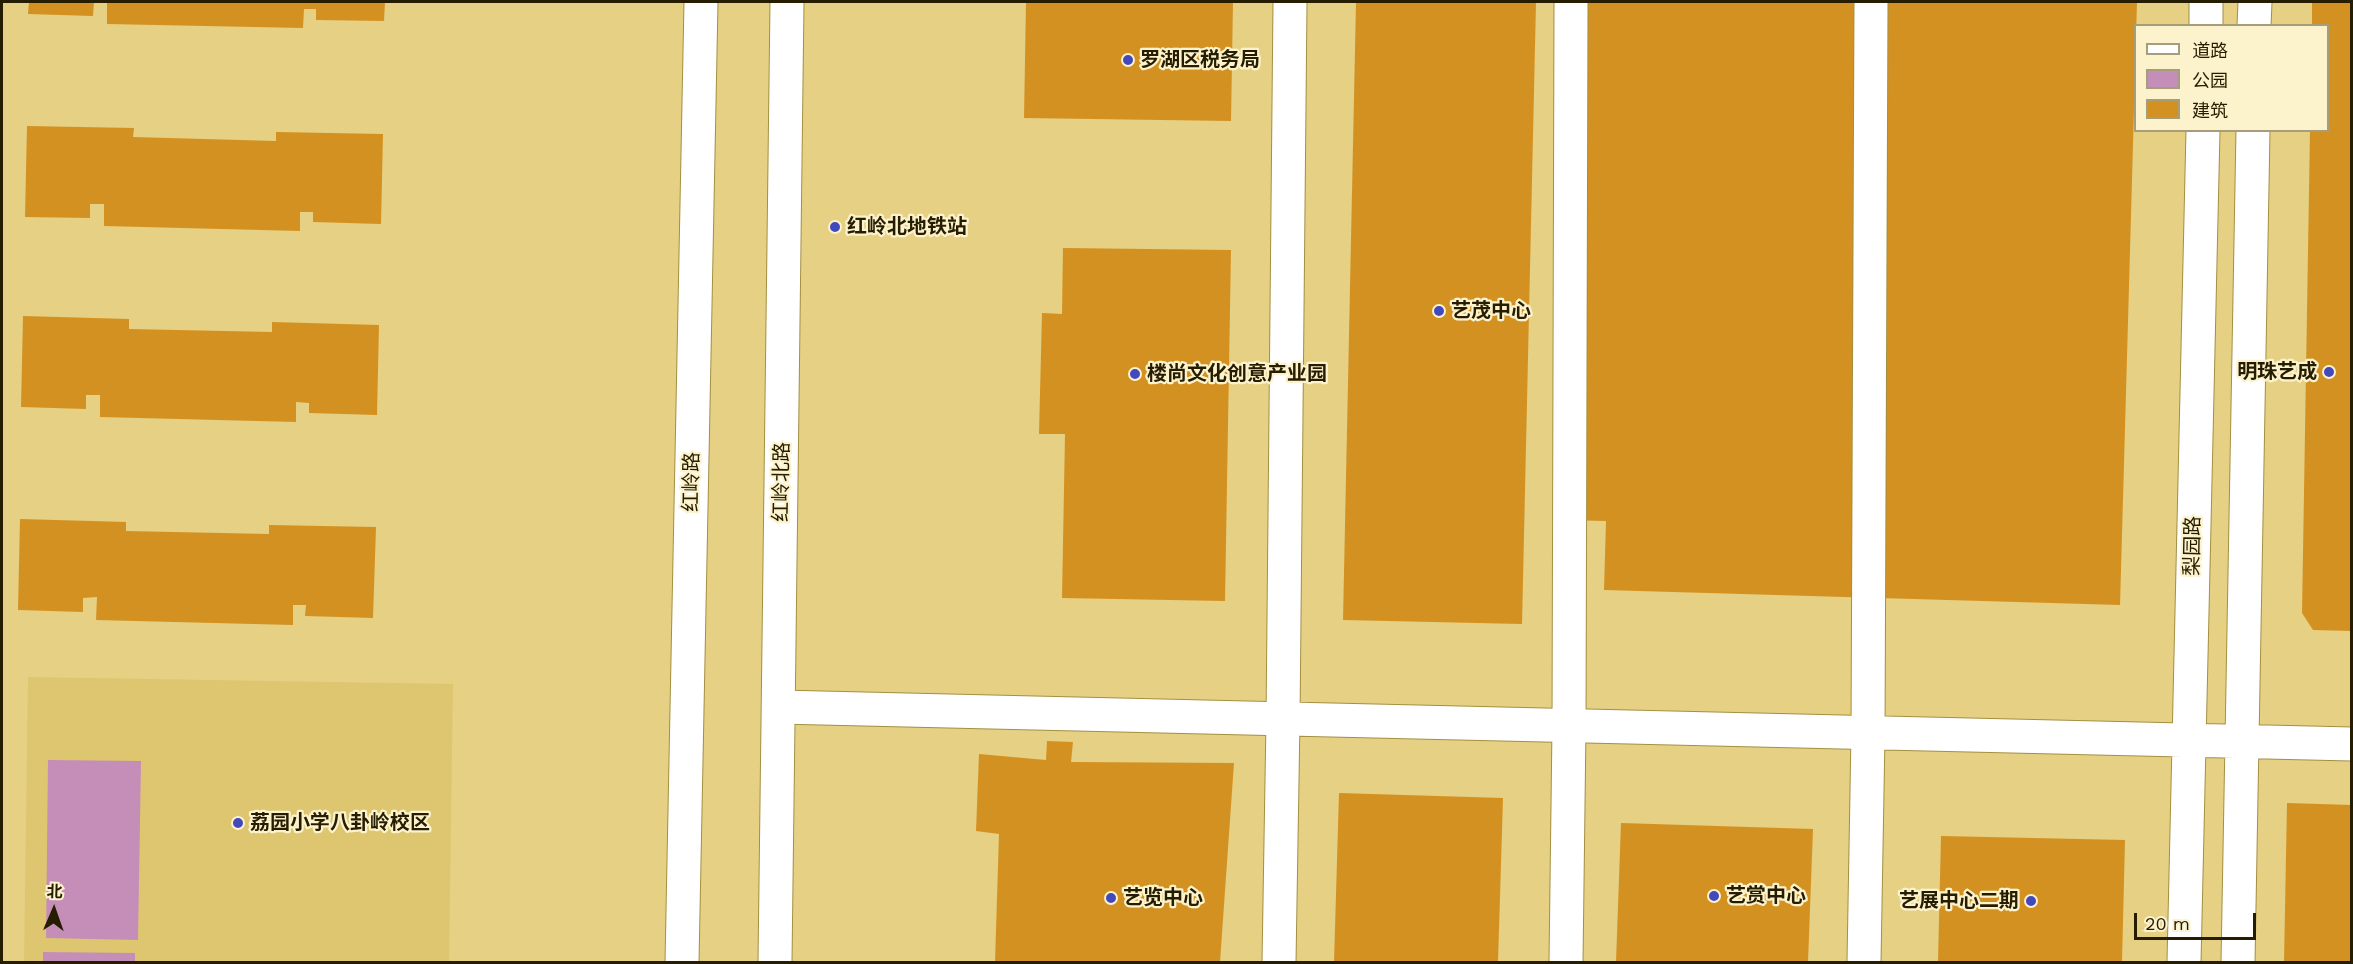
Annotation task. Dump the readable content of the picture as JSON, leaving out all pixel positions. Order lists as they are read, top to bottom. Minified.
{"streets":{"street":["红岭路","红岭北路","梨园路"]},"places":["罗湖区税务局","红岭北地铁站","艺茂中心","明珠艺成","楼尚文化创意产业园","荔园小学八卦岭校区","艺赏中心","艺览中心","艺展中心二期"],"legend":["道路","公园","建筑"],"scale_bar":"20 m","north":"top"}
